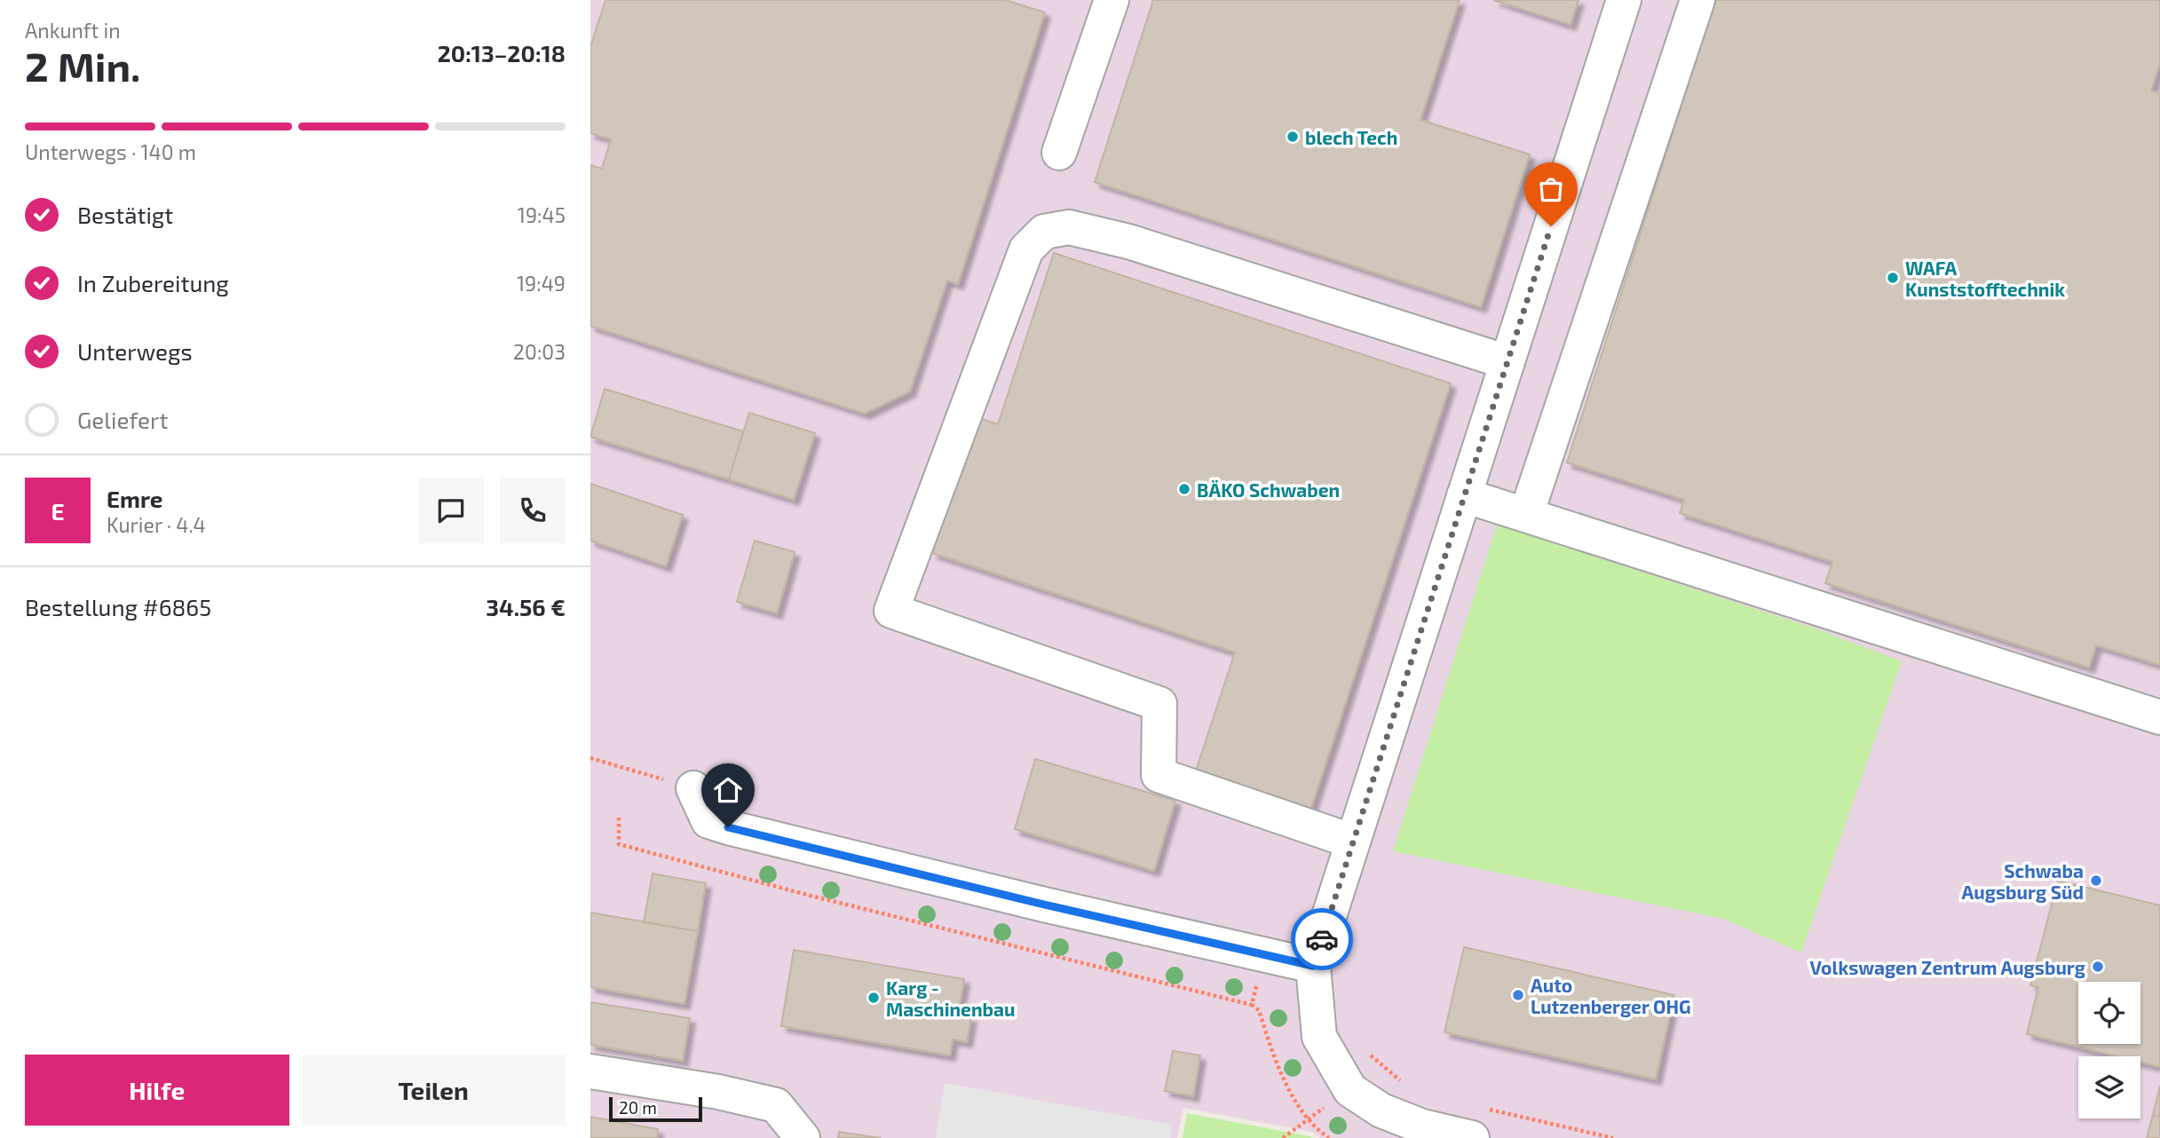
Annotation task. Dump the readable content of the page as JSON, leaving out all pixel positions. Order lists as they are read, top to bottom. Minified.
{"places":["blech Tech","WAFA Kunststofftechnik","BÄKO Schwaben","Schwaba Augsburg Süd","Volkswagen Zentrum Augsburg","Auto Lutzenberger OHG","Karg - Maschinenbau"],"scale_bar":"20 m","page":{"heading":["2 Min.","Ankunft in","20:13–20:18"],"panel":["Emre","Kurier · 4.4","Bestellung #6865","34.56 €"],"bar":"Unterwegs · 140 m","list":[["Bestätigt","19:45"],["In Zubereitung","19:49"],["Unterwegs","20:03"],"Geliefert"],"round":"E","buttons":["Hilfe","Teilen"],"scale":"20 m"}}
